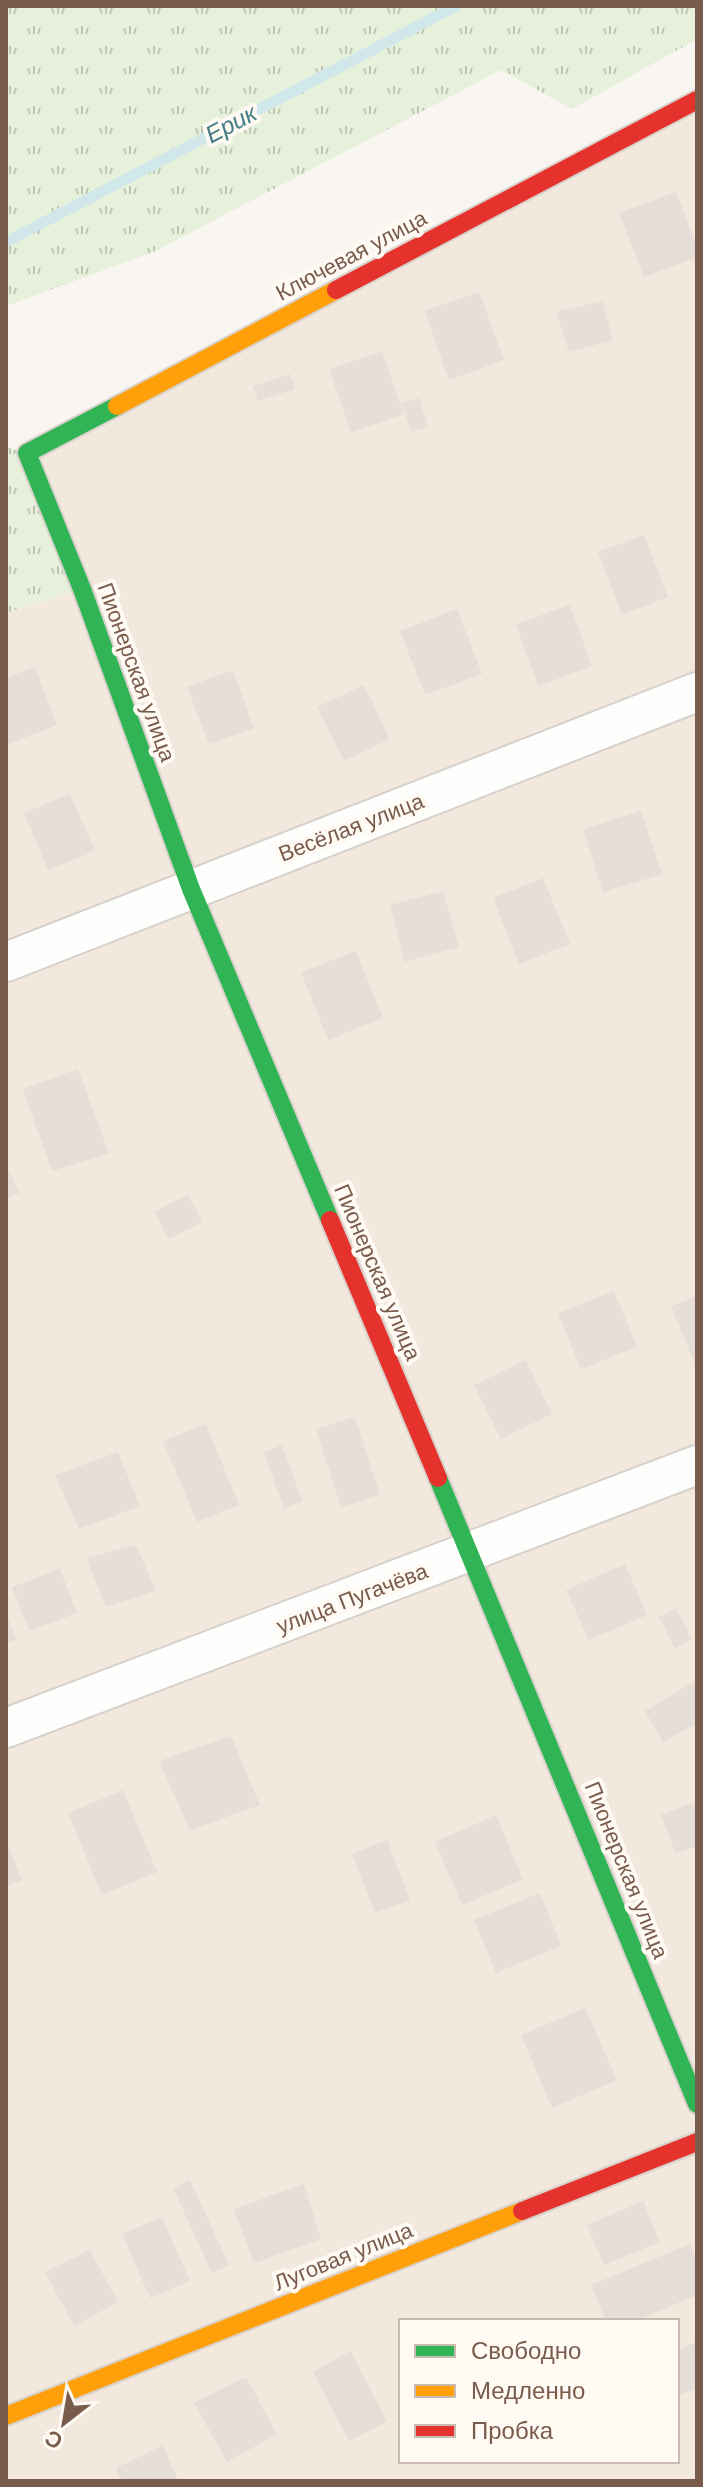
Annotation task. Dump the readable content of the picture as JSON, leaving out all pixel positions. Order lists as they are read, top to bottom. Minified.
{"streets":{"street":["Ключевая улица","Пионерская улица","Весёлая улица","улица Пугачёва","Луговая улица"]},"crossings":[["Ключевая улица","Пионерская улица"],["Пионерская улица","Весёлая улица"],["Пионерская улица","улица Пугачёва"]],"water":["Ерик"],"legend":["Свободно","Медленно","Пробка"],"north":"bottom left"}
